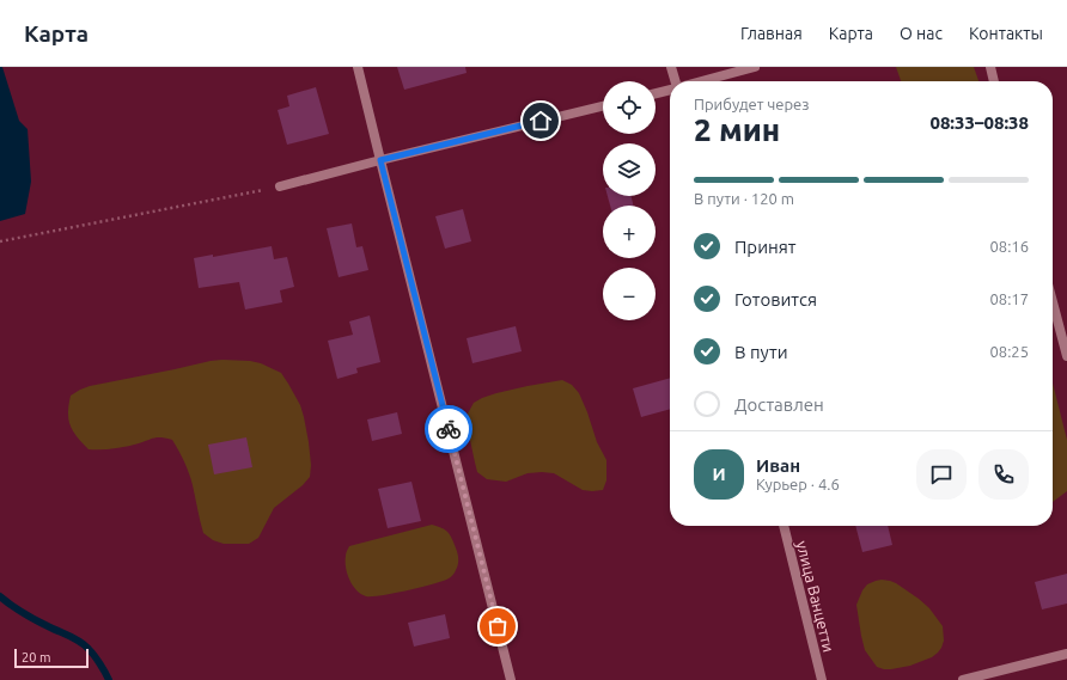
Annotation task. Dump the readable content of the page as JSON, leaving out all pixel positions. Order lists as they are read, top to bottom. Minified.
{"streets":{"street":["улица Ванцетти"]},"scale_bar":"20 m","page":{"header":"Карта","nav":["Главная","Карта","О нас","Контакты"],"map_buttons":["+","−"],"heading":["2 мин","Прибудет через","08:33–08:38"],"panel":["Иван","Курьер · 4.6"],"bar":"В пути · 120 m","list":[["Принят","08:16"],["Готовится","08:17"],["В пути","08:25"],"Доставлен"],"round":"И","scale":"20 m"}}
